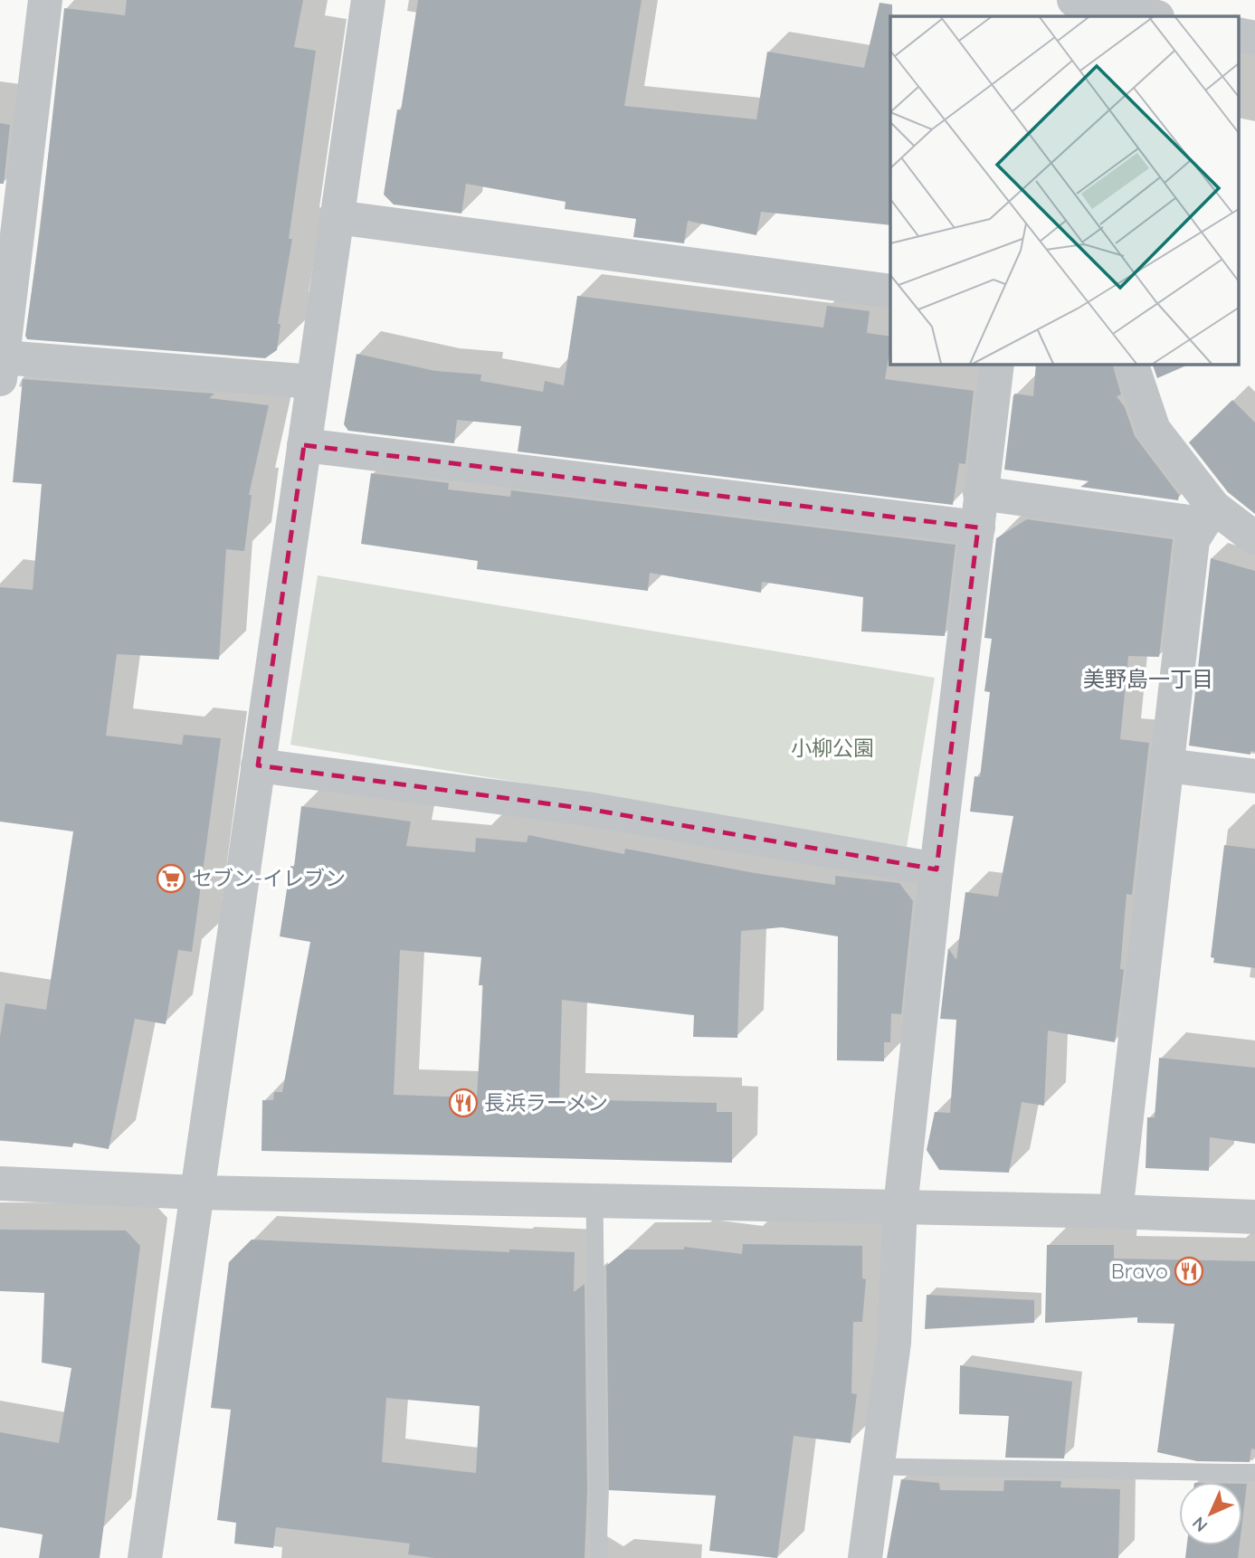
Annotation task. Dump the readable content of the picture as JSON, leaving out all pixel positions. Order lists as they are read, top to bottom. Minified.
{"districts":["美野島一丁目"],"parks":["小柳公園"],"places":{"supermarket":["セブン-イレブン"],"restaurant":["長浜ラーメン","Bravo"]},"north":"bottom left"}
